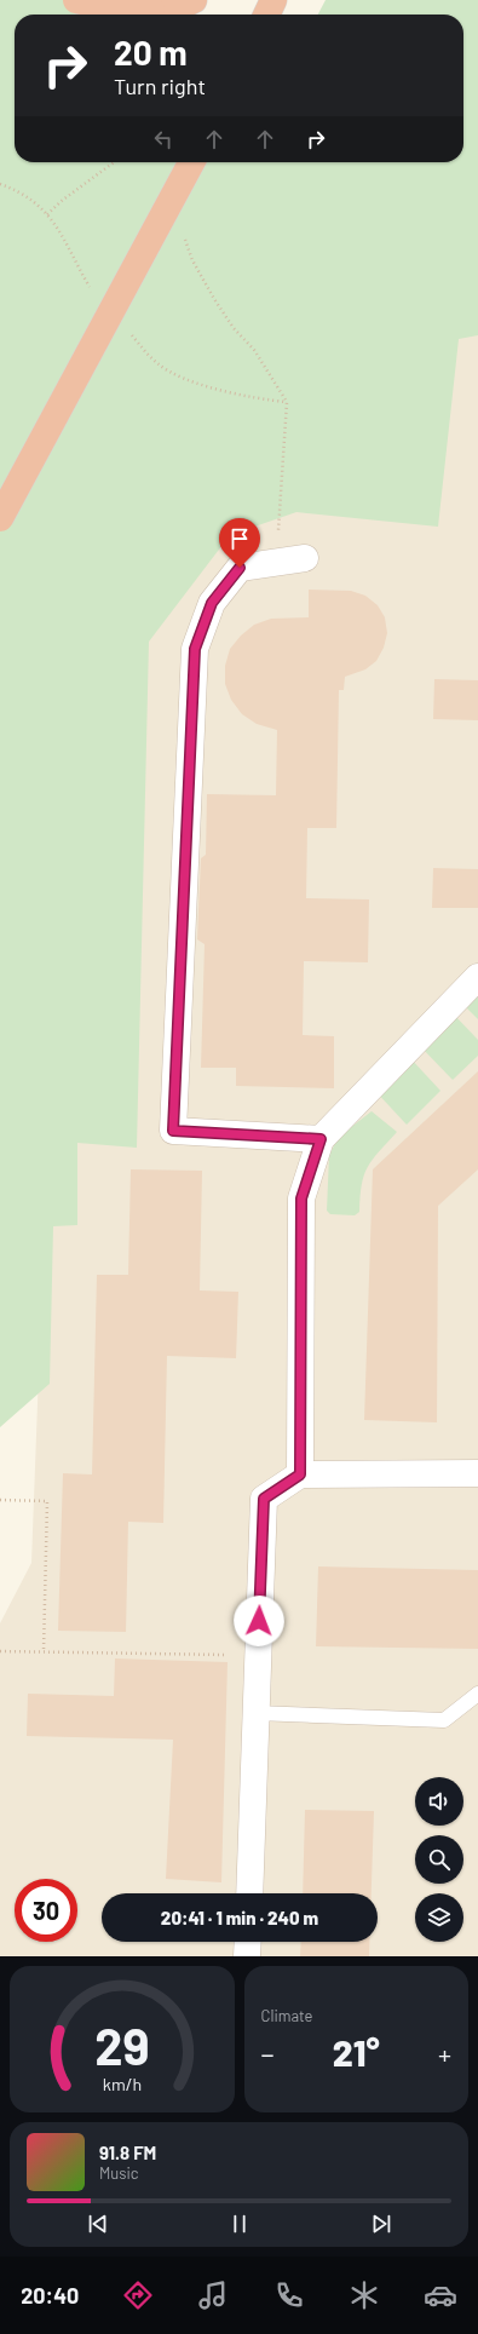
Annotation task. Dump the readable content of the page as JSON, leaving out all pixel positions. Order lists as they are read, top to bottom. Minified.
{"page":{"turn":["20 m","Turn right"],"limit":"30","trip":"20:41 · 1 min · 240 m","tile":"Climate","heat":["−","21°","+"],"song":["91.8 FM","Music"],"tabs":"20:40","gauge":["29","km/h"]}}
